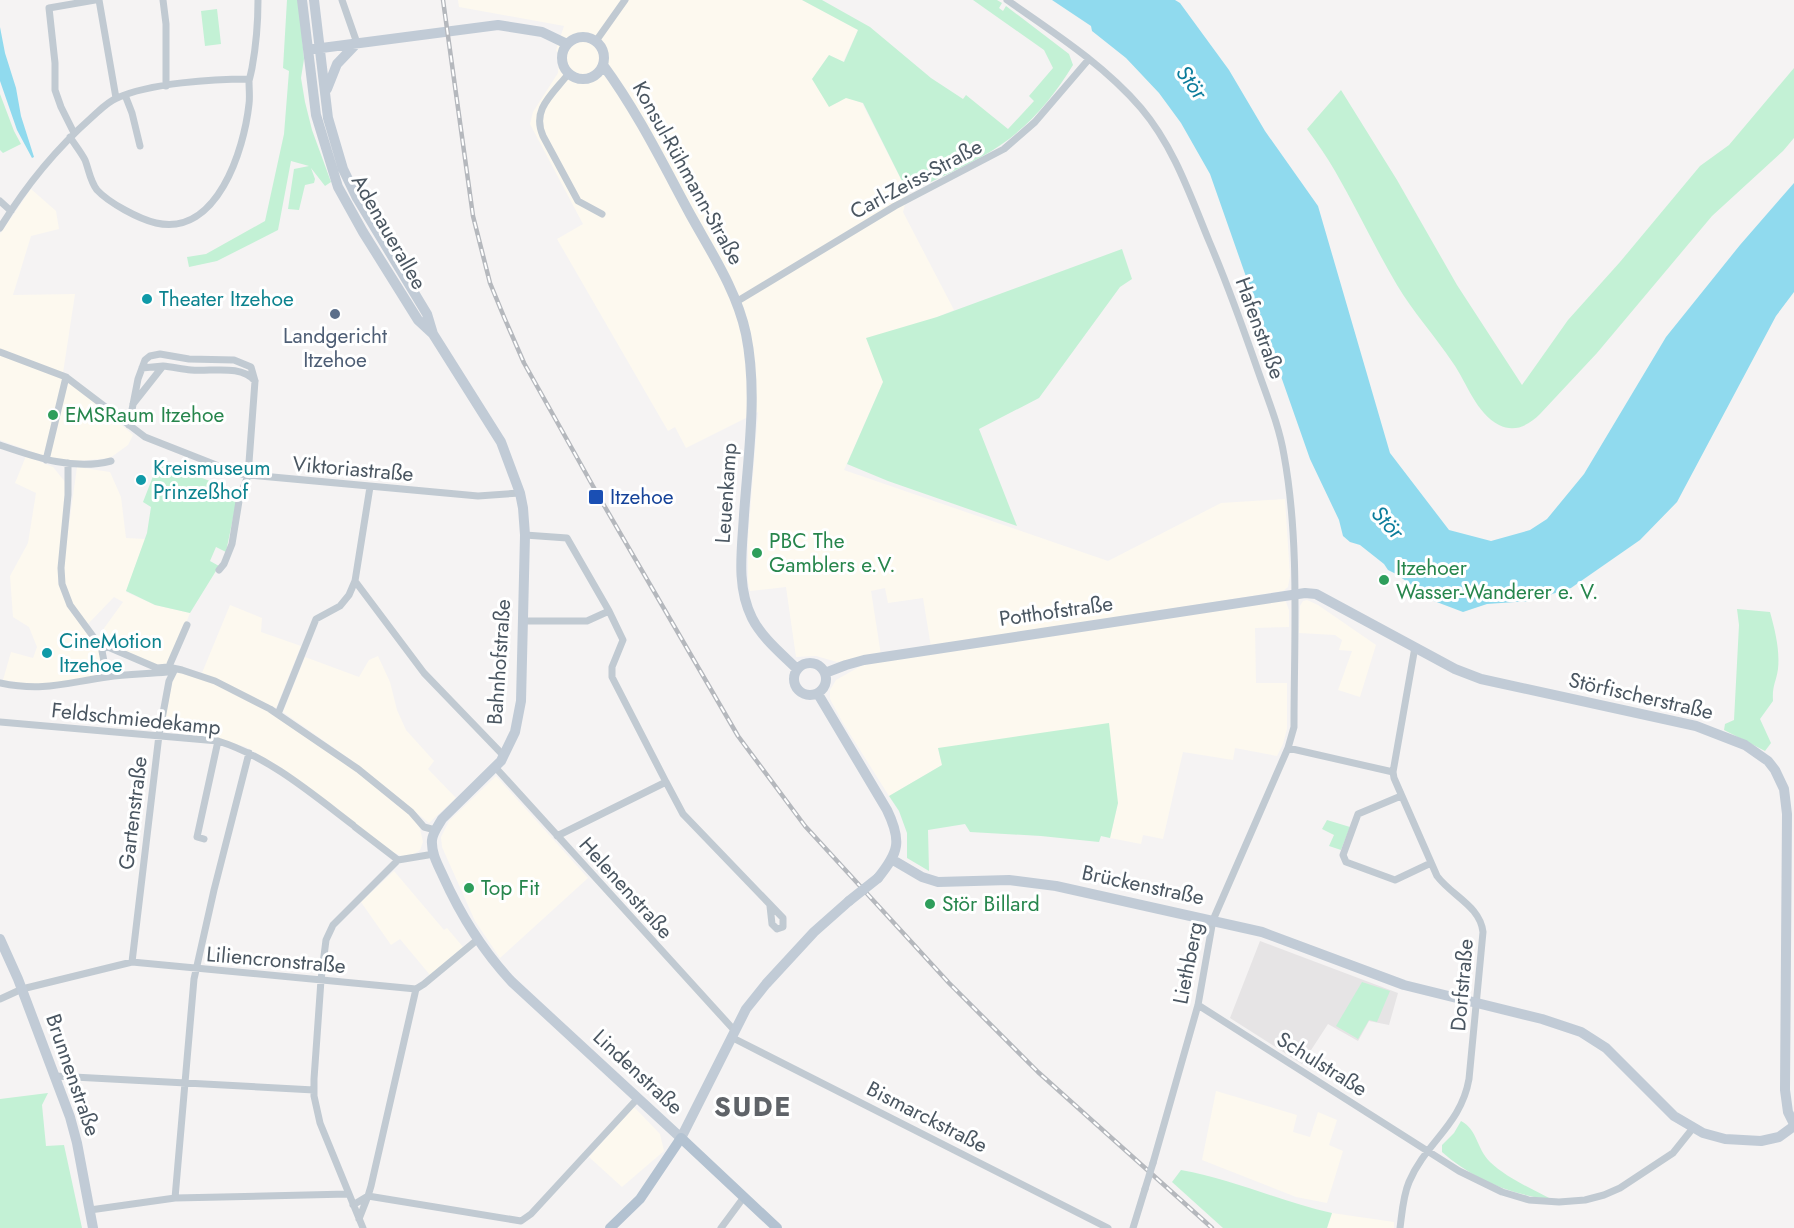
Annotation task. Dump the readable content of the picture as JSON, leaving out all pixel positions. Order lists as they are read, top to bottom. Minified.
{"streets":{"main road":["Lindenstraße"],"street":["Konsul-Rühmann-Straße","Carl-Zeiss-Straße","Adenauerallee","Hafenstraße","Viktoriastraße","Leuenkamp","Potthofstraße","Bahnhofstraße","Störfischerstraße","Feldschmiedekamp","Gartenstraße","Brückenstraße","Helenenstraße","Liliencronstraße","Liethberg","Dorfstraße","Schulstraße","Brunnenstraße","Bismarckstraße"]},"crossings":[["Konsul-Rühmann-Straße","Carl-Zeiss-Straße"],["Konsul-Rühmann-Straße","Leuenkamp"],["Carl-Zeiss-Straße","Hafenstraße"],["Carl-Zeiss-Straße","Leuenkamp"],["Adenauerallee","Viktoriastraße"],["Adenauerallee","Bahnhofstraße"],["Hafenstraße","Potthofstraße"],["Hafenstraße","Störfischerstraße"],["Hafenstraße","Liethberg"],["Viktoriastraße","Bahnhofstraße"],["Leuenkamp","Potthofstraße"],["Potthofstraße","Störfischerstraße"],["Bahnhofstraße","Helenenstraße"],["Bahnhofstraße","Lindenstraße"],["Störfischerstraße","Brückenstraße"],["Störfischerstraße","Dorfstraße"],["Feldschmiedekamp","Gartenstraße"],["Gartenstraße","Liliencronstraße"],["Brückenstraße","Liethberg"],["Brückenstraße","Dorfstraße"],["Brückenstraße","Schulstraße"],["Helenenstraße","Bismarckstraße"],["Liethberg","Schulstraße"],["Dorfstraße","Schulstraße"]],"districts":["SUDE"],"water":["Stör"],"places":{"other":["Theater Itzehoe","Landgericht Itzehoe","EMSRaum Itzehoe","Kreismuseum Prinzeßhof","PBC The Gamblers e.V.","Itzehoer Wasser-Wanderer e. V.","CineMotion Itzehoe","Top Fit","Stör Billard"],"transit":["Itzehoe"]}}
